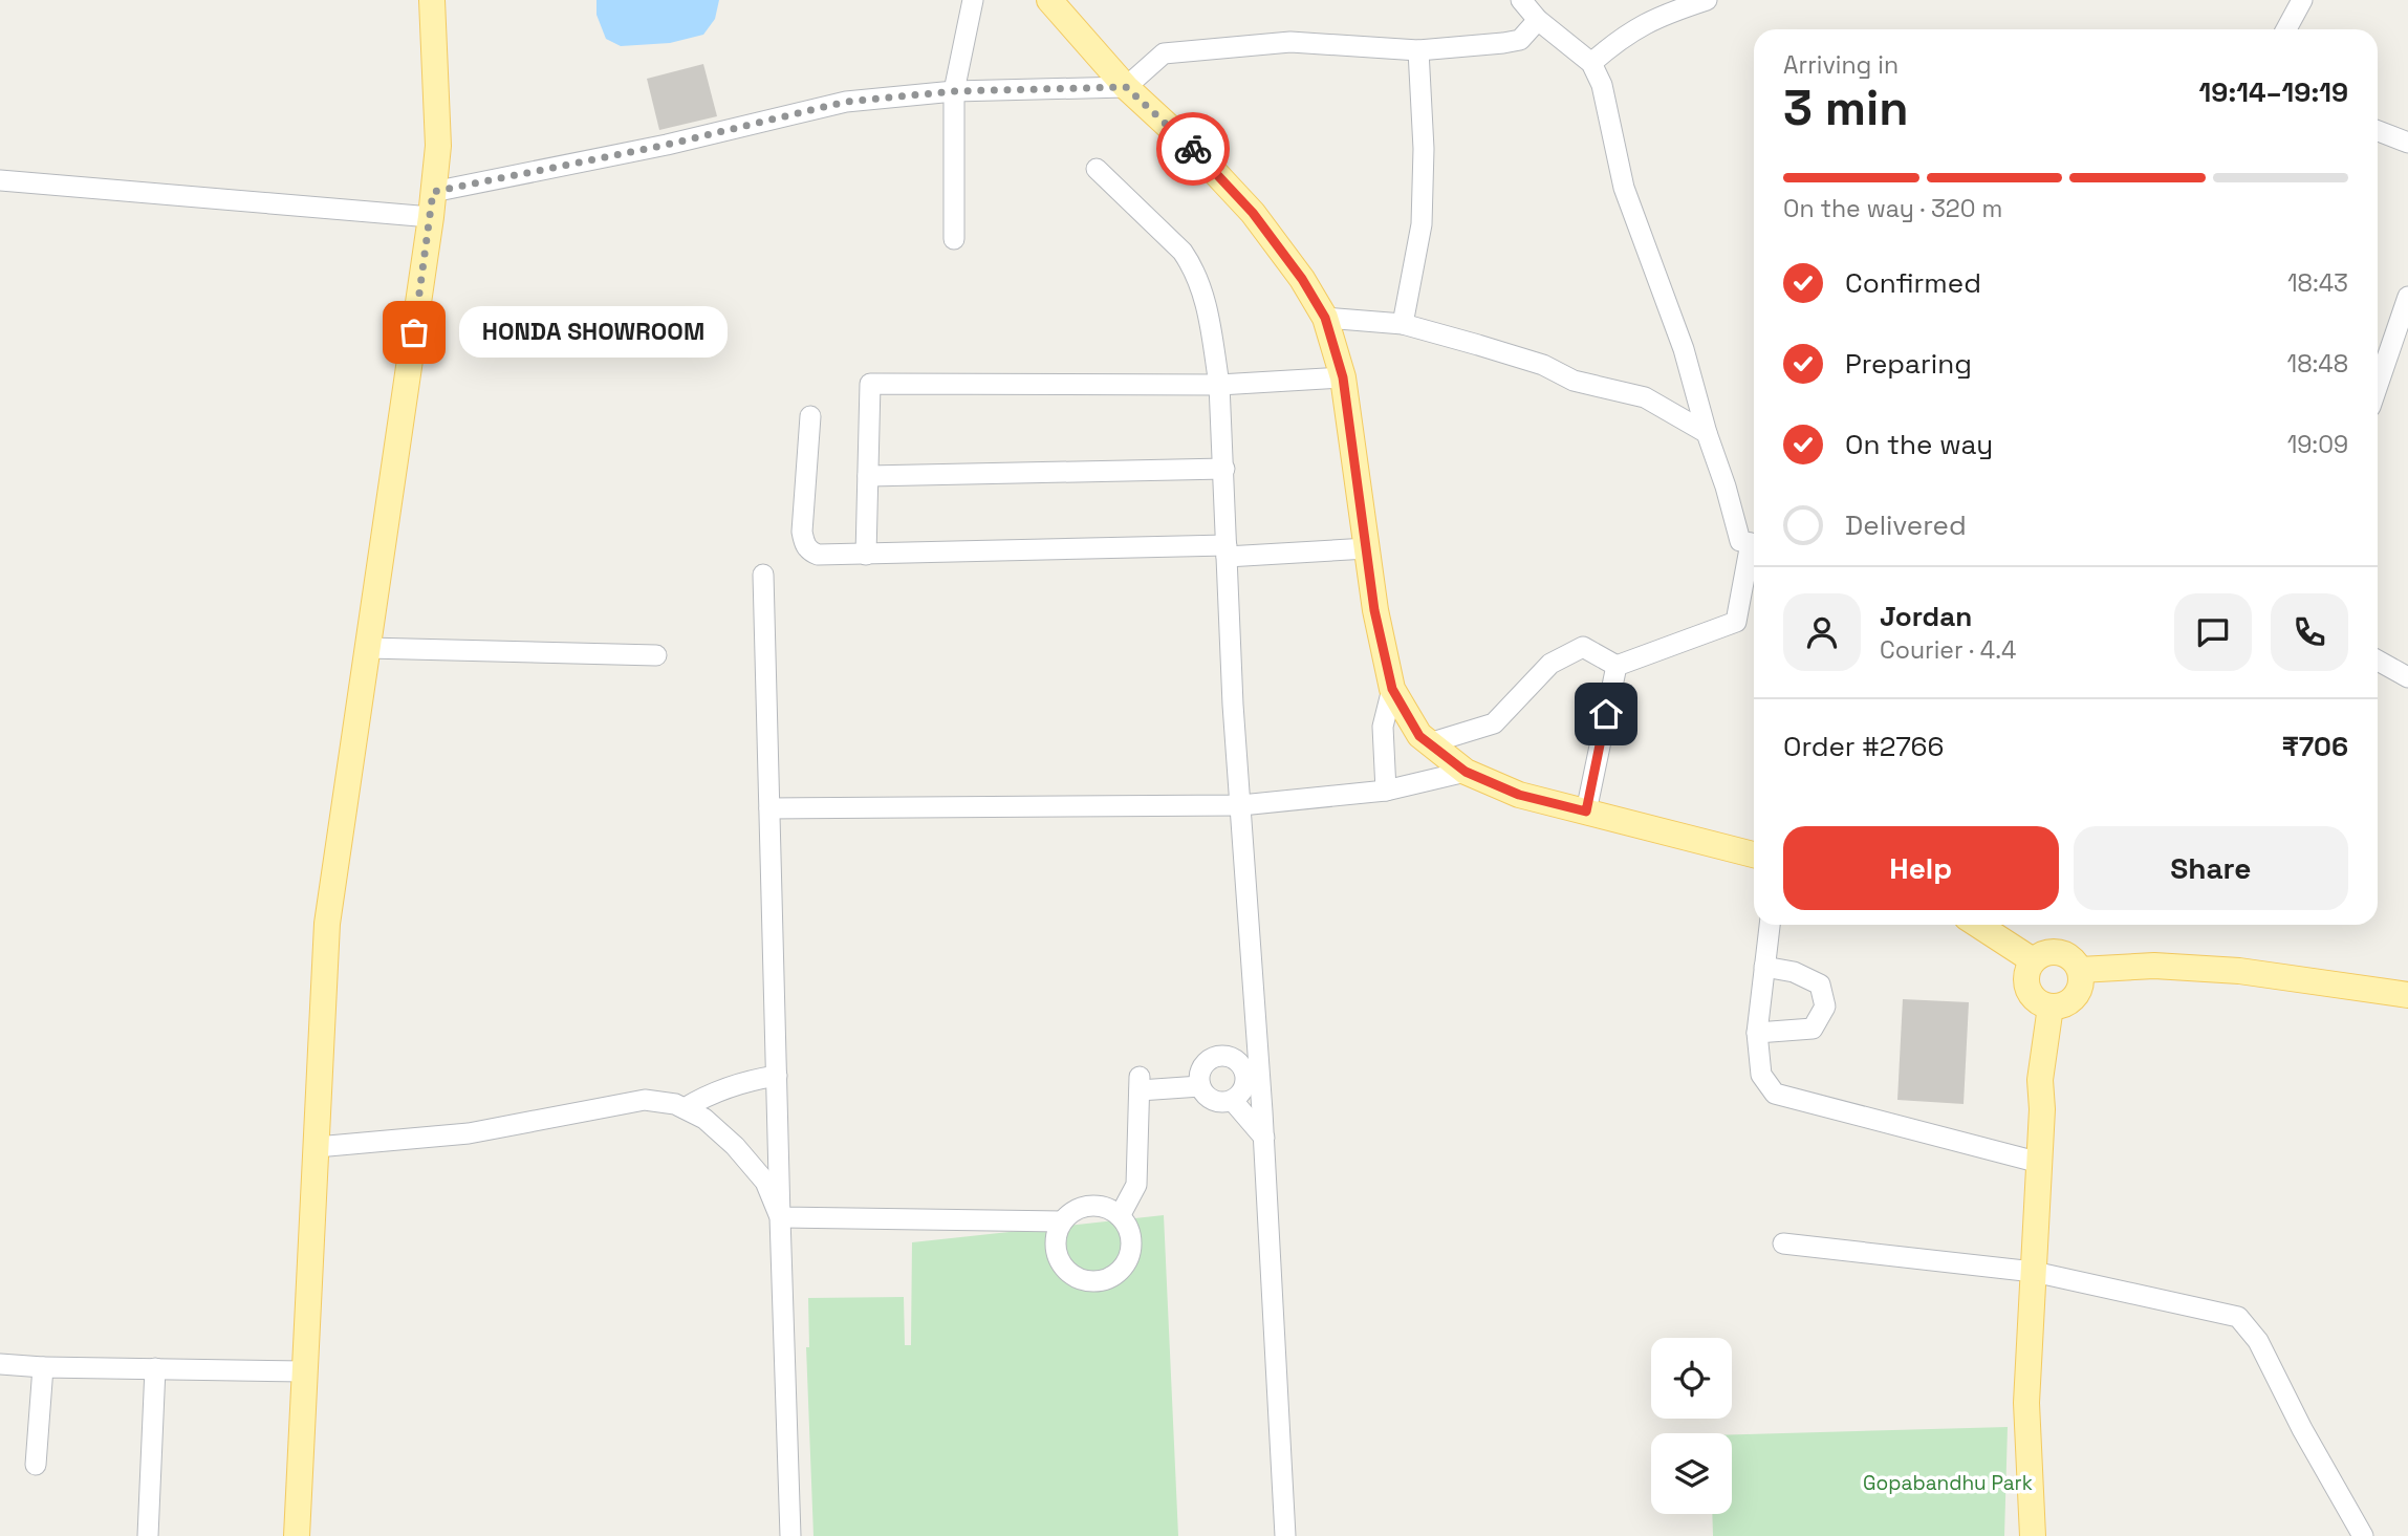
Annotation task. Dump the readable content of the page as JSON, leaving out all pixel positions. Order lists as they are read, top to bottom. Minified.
{"parks":["Gopabandhu Park"],"places":["HONDA SHOWROOM"],"page":{"heading":["3 min","Arriving in","19:14–19:19"],"panel":["Jordan","Courier · 4.4","Order #2766","₹706"],"bar":"On the way · 320 m","list":[["Confirmed","18:43"],["Preparing","18:48"],["On the way","19:09"],"Delivered"],"bubble":"HONDA SHOWROOM","buttons":["Help","Share"]}}
